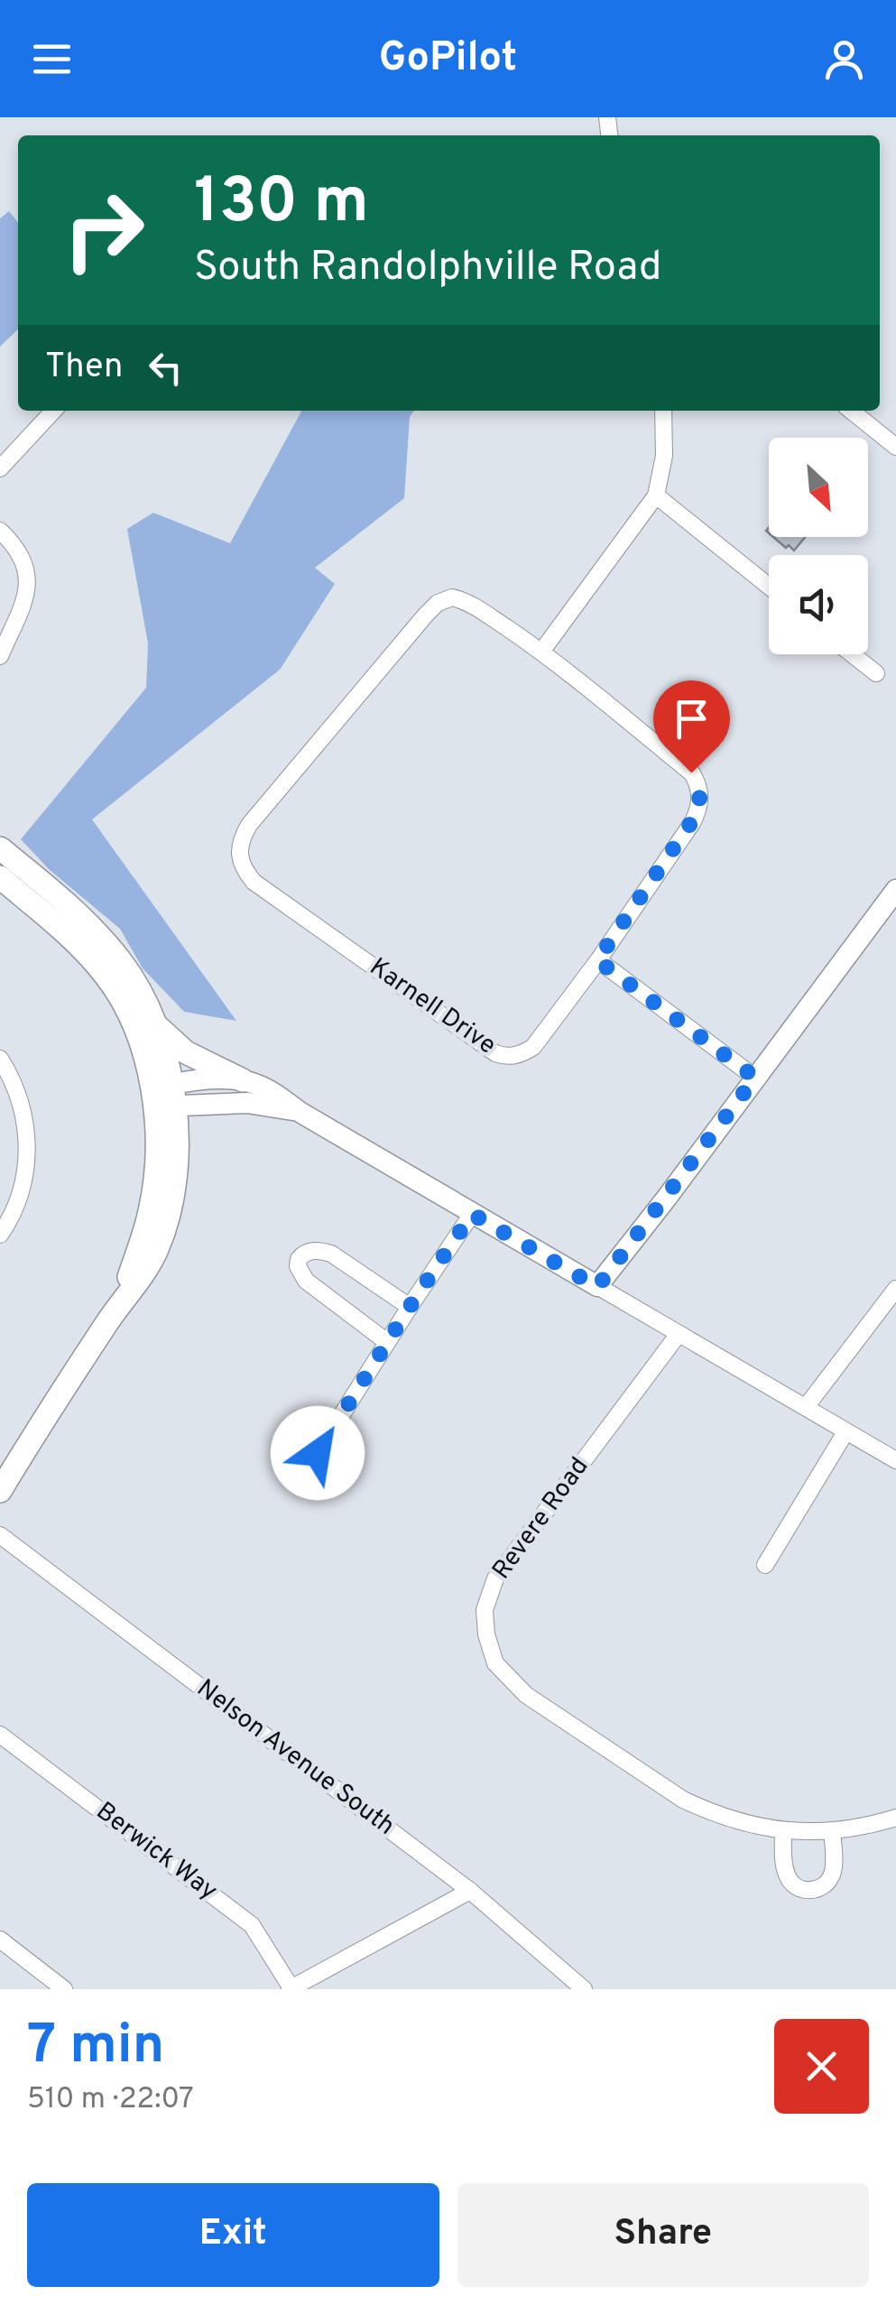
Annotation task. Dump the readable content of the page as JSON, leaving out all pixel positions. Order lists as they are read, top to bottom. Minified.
{"streets":{"street":["Karnell Drive","Revere Road","Nelson Avenue South","Berwick Way"]},"north":"bottom right","page":{"header":"GoPilot","turn":["130 m","South Randolphville Road"],"then":"Then","heading":["7 min","510 m · 22:07"],"buttons":["Exit","Share"]}}
